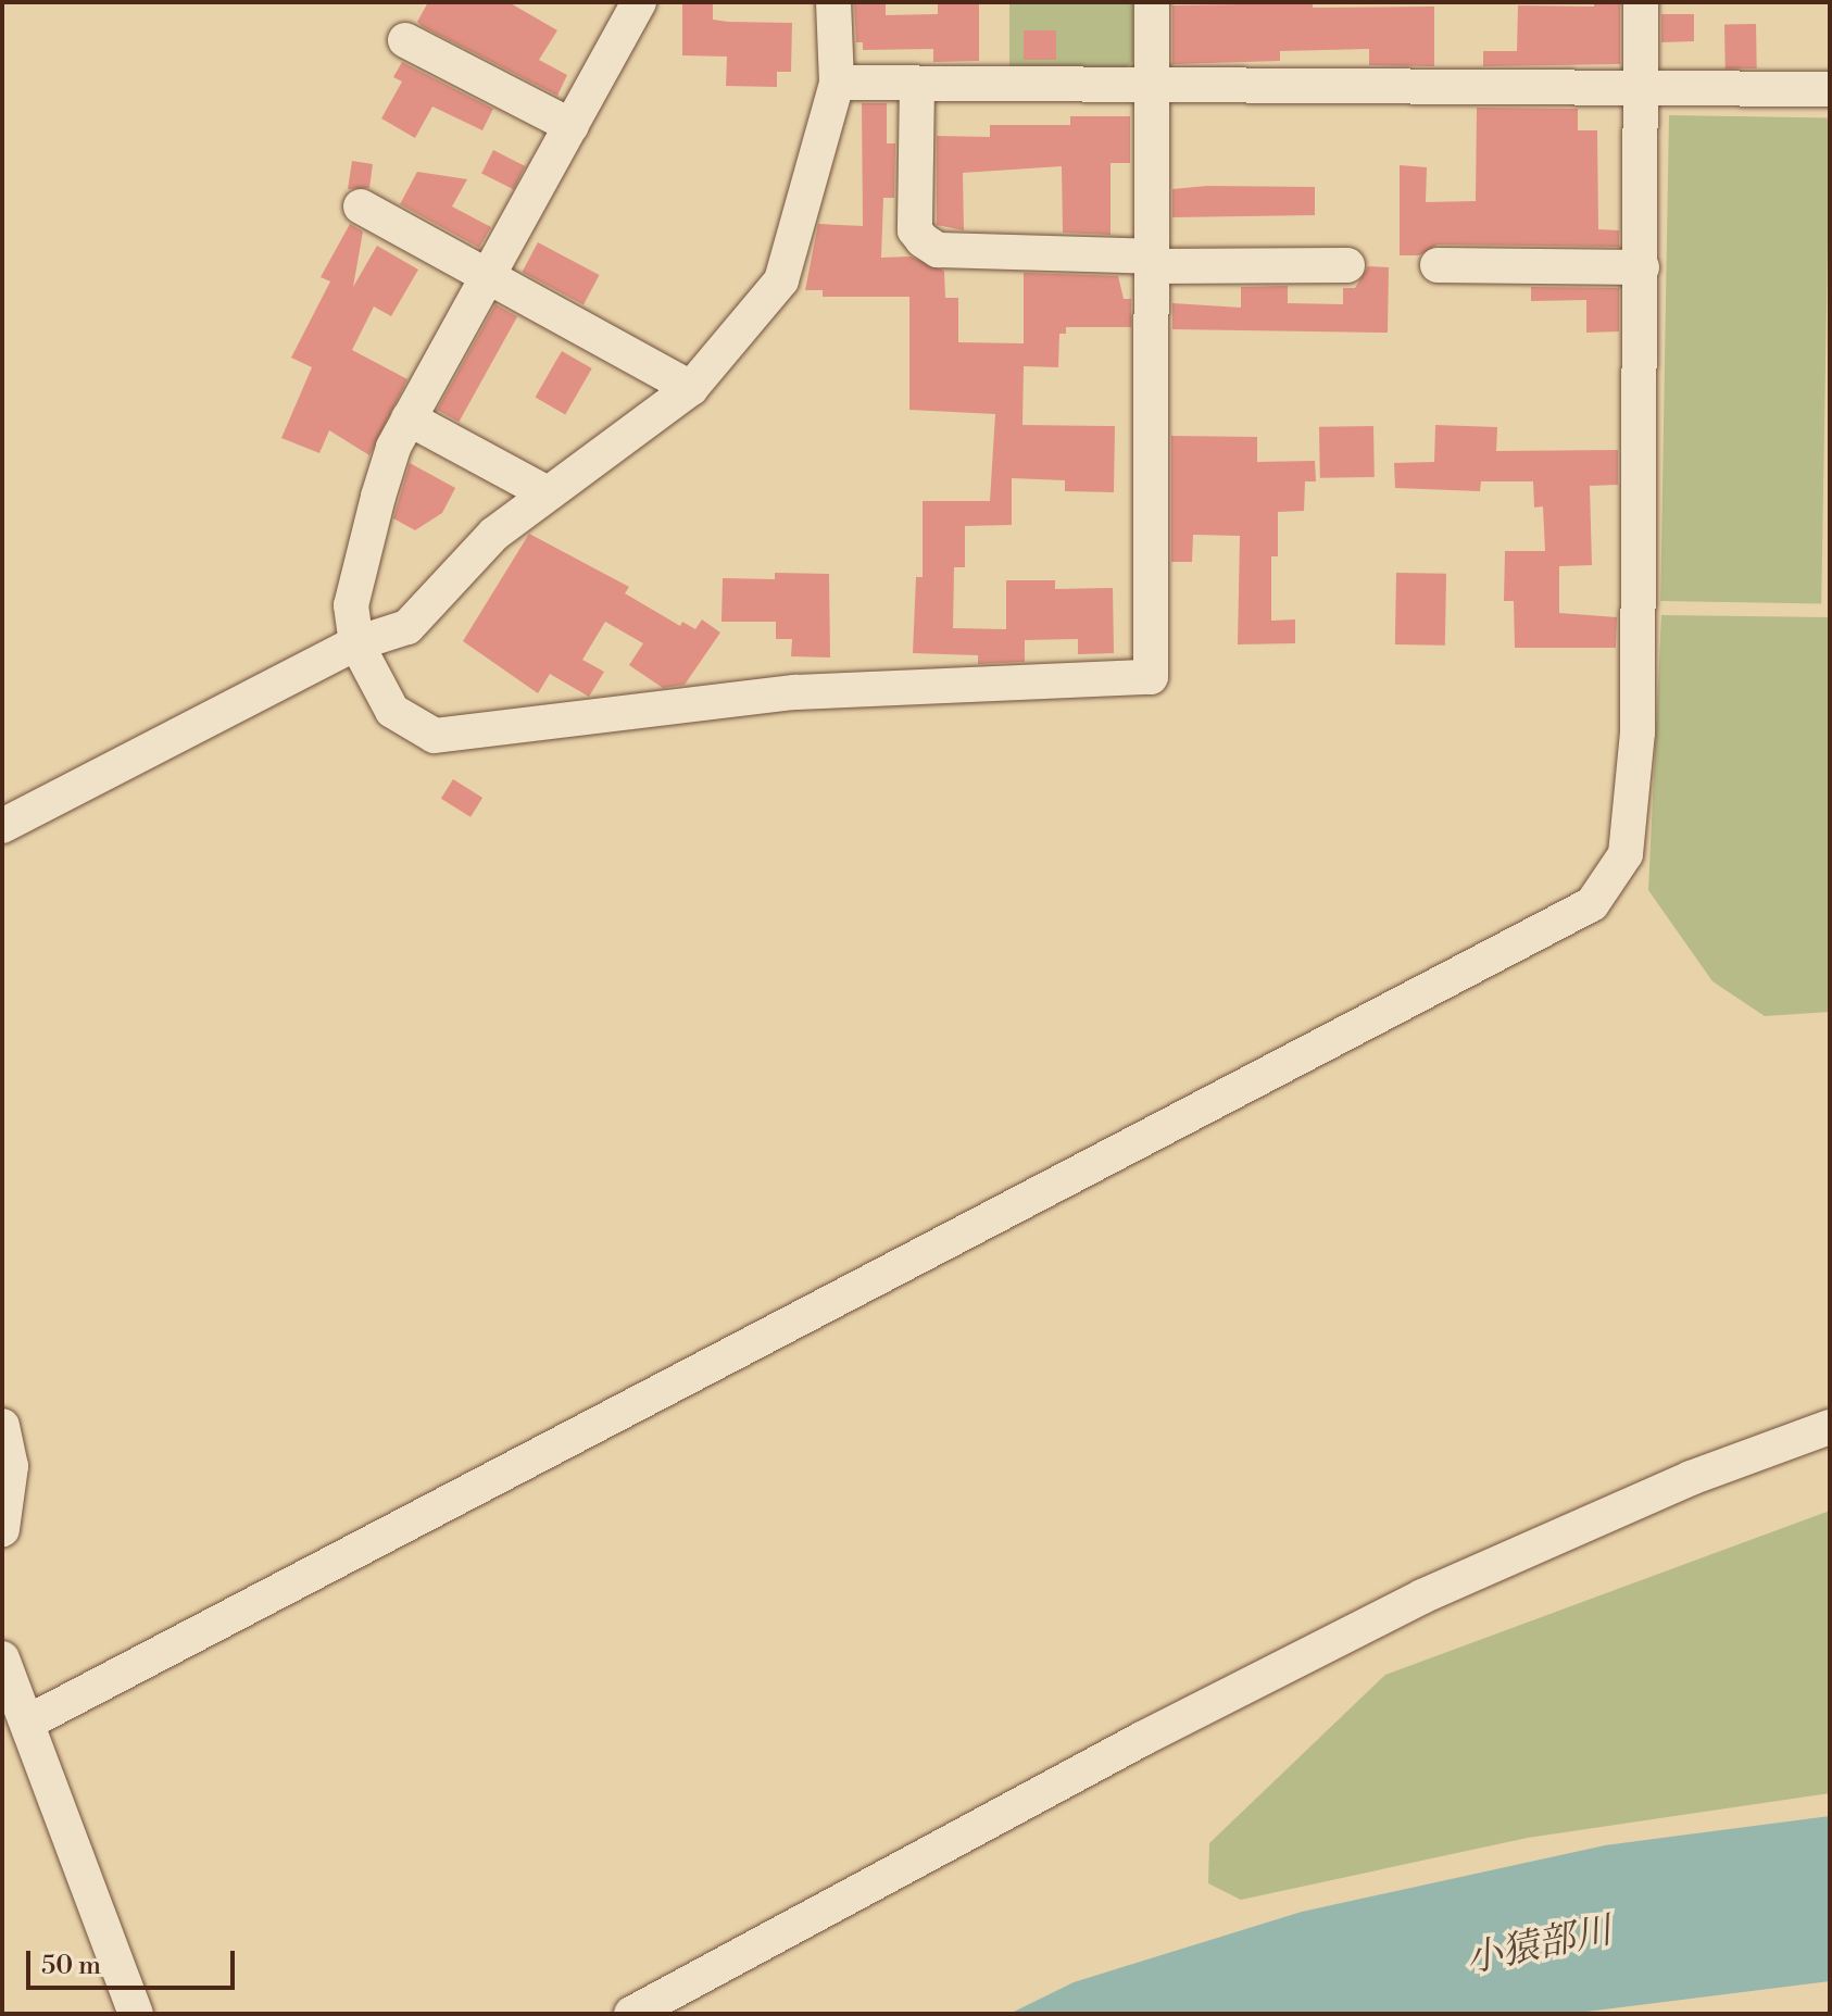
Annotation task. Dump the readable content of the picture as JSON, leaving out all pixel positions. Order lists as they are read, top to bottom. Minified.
{"water":["小猿部川"],"scale_bar":"50 m"}
